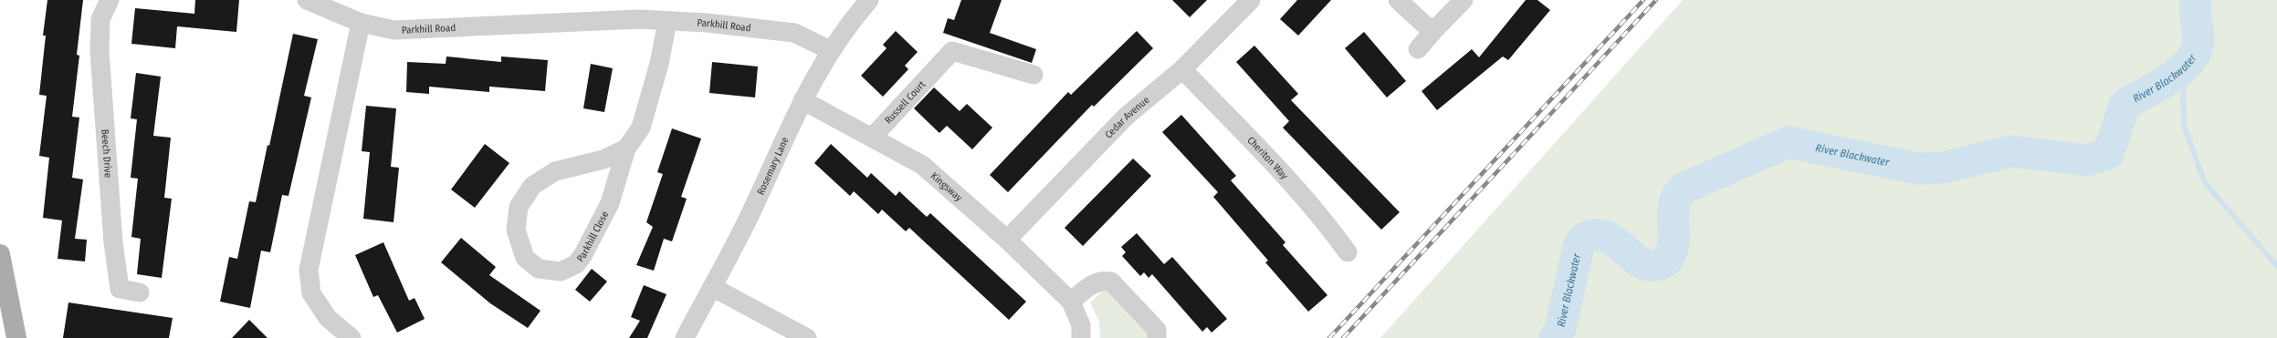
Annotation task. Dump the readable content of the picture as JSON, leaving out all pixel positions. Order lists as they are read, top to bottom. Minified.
{"streets":{"street":["Parkhill Road","Russell Court","Cedar Avenue","Beech Drive","Cheriton Way","Rosemary Lane","Kingsway","Parkhill Close"]},"crossings":[["Parkhill Road","Rosemary Lane"],["Parkhill Road","Parkhill Close"],["Russell Court","Kingsway"],["Cedar Avenue","Cheriton Way"],["Cedar Avenue","Kingsway"],["Rosemary Lane","Kingsway"]],"water":["River Blackwater"]}
